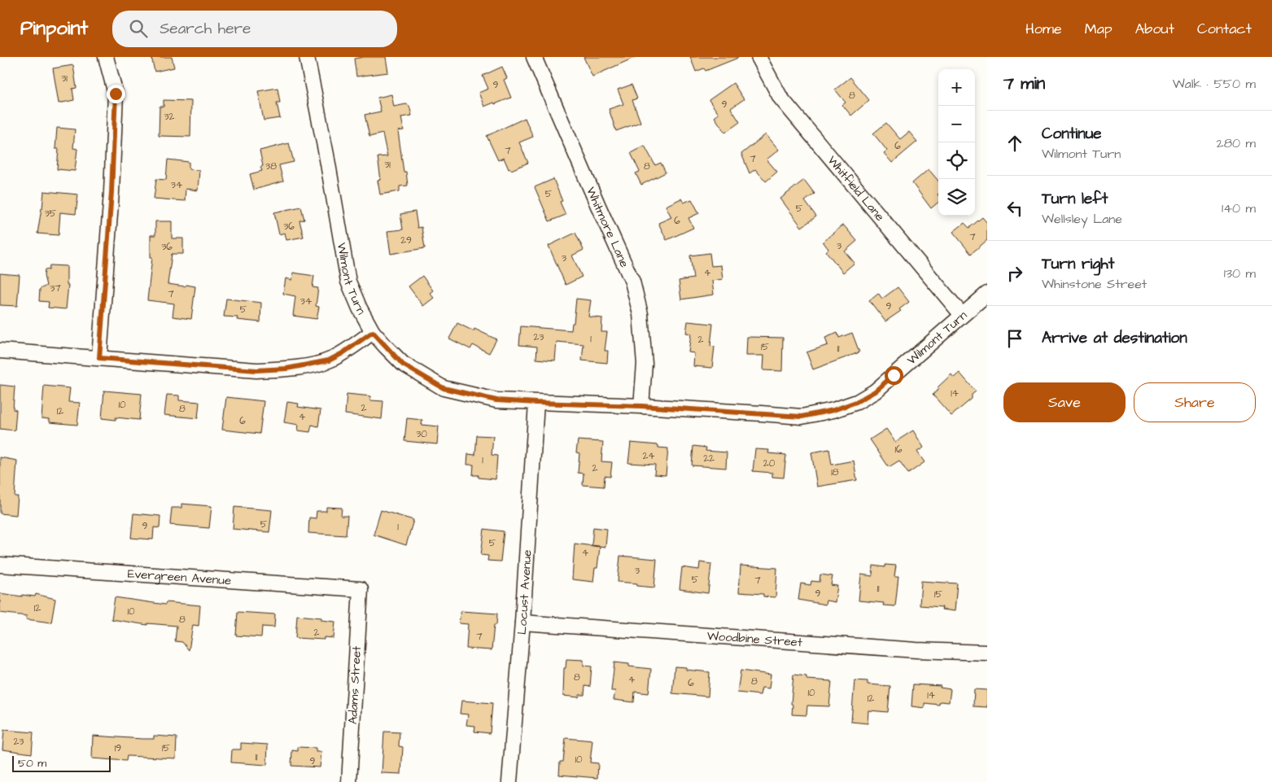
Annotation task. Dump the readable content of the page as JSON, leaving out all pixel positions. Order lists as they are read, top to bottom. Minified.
{"streets":{"street":["Whitfield Lane","Whitmore Lane","Wilmont Turn","Evergreen Avenue","Locust Avenue","Woodbine Street","Adams Street"]},"crossings":[["Whitfield Lane","Wilmont Turn"],["Whitmore Lane","Wilmont Turn"],["Wilmont Turn","Locust Avenue"],["Evergreen Avenue","Adams Street"],["Locust Avenue","Woodbine Street"]],"house_numbers":["31","9","8","9","32","6","7","7","31","38","8","34","5","5","35","6","36","7","29","3","36","3","4","37","7","34","9","5","23","1","2","15","11","14","10","2","8","12","4","6","30","16","24","22","1","20","2","18","5","9","1","5","4","3","5","7","11","9","15","12","10","8","2","7","8","4","8","6","10","14","12","23","19","15","11","10","9"],"scale_bar":"50 m","page":{"header":"Pinpoint","search":"Search here","nav":["Home","Map","About","Contact"],"heading":["7 min","Walk · 550 m"],"map_buttons":["+","−"],"list":[["Continue","Wilmont Turn","280 m"],["Turn left","Wellsley Lane","140 m"],["Turn right","Whinstone Street","130 m"],"Arrive at destination"],"buttons":["Save","Share"],"scale":"50 m"}}
